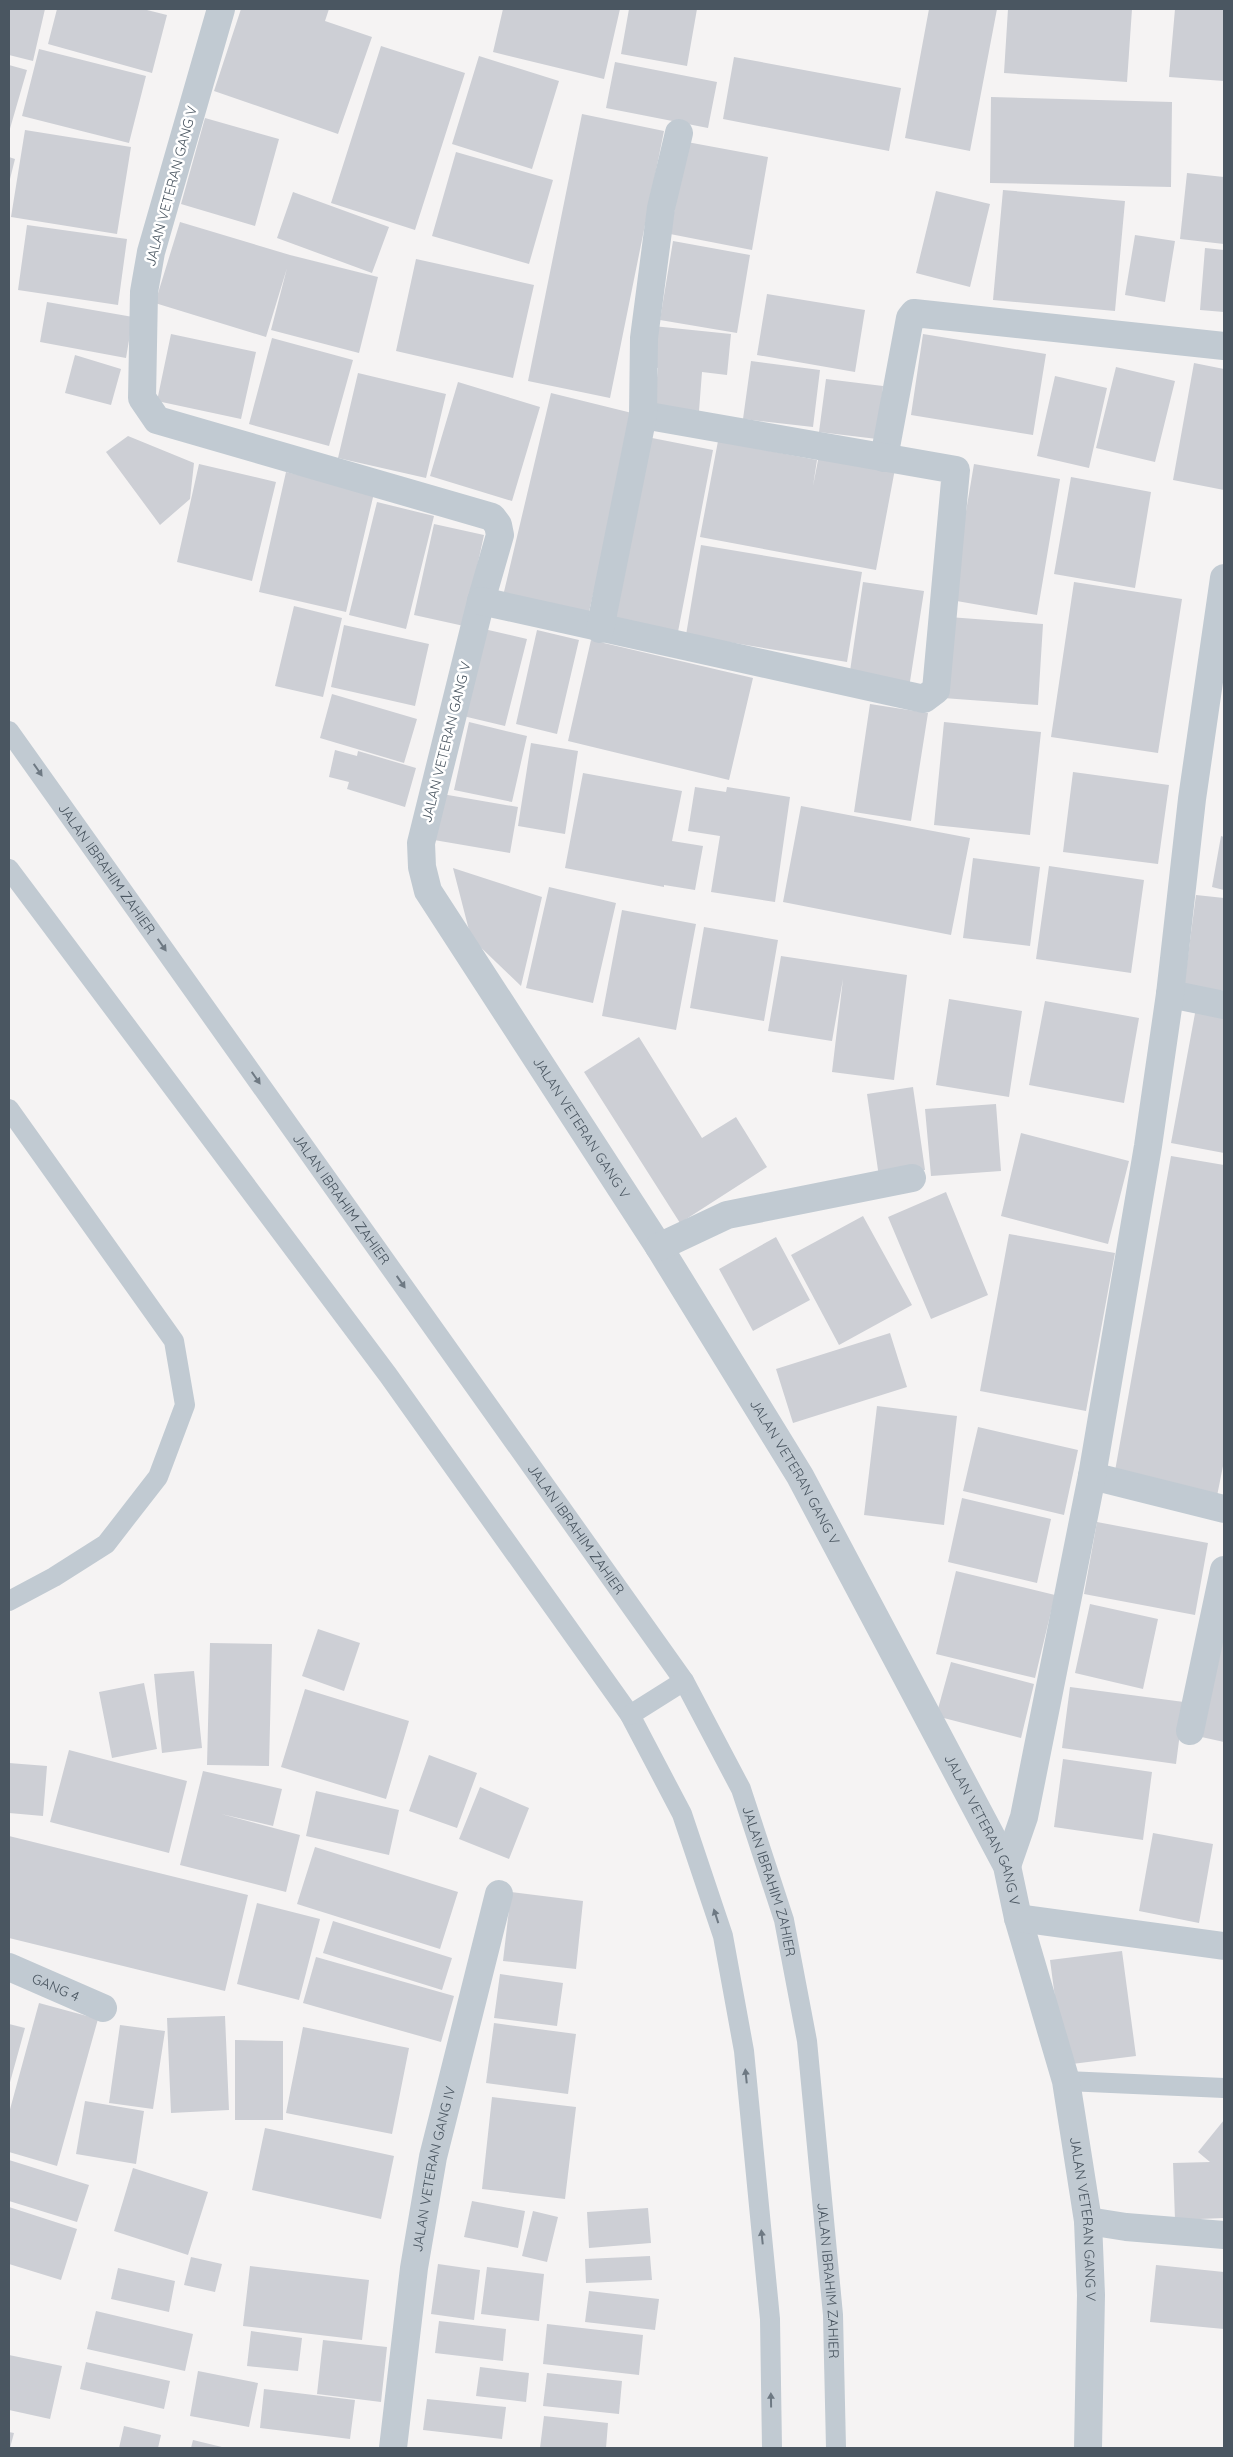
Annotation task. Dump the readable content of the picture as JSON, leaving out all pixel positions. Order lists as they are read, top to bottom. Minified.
{"streets":{"street":["JALAN VETERAN GANG V","GANG 4","JALAN VETERAN GANG IV"],"lane":["JALAN IBRAHIM ZAHIER"]}}
